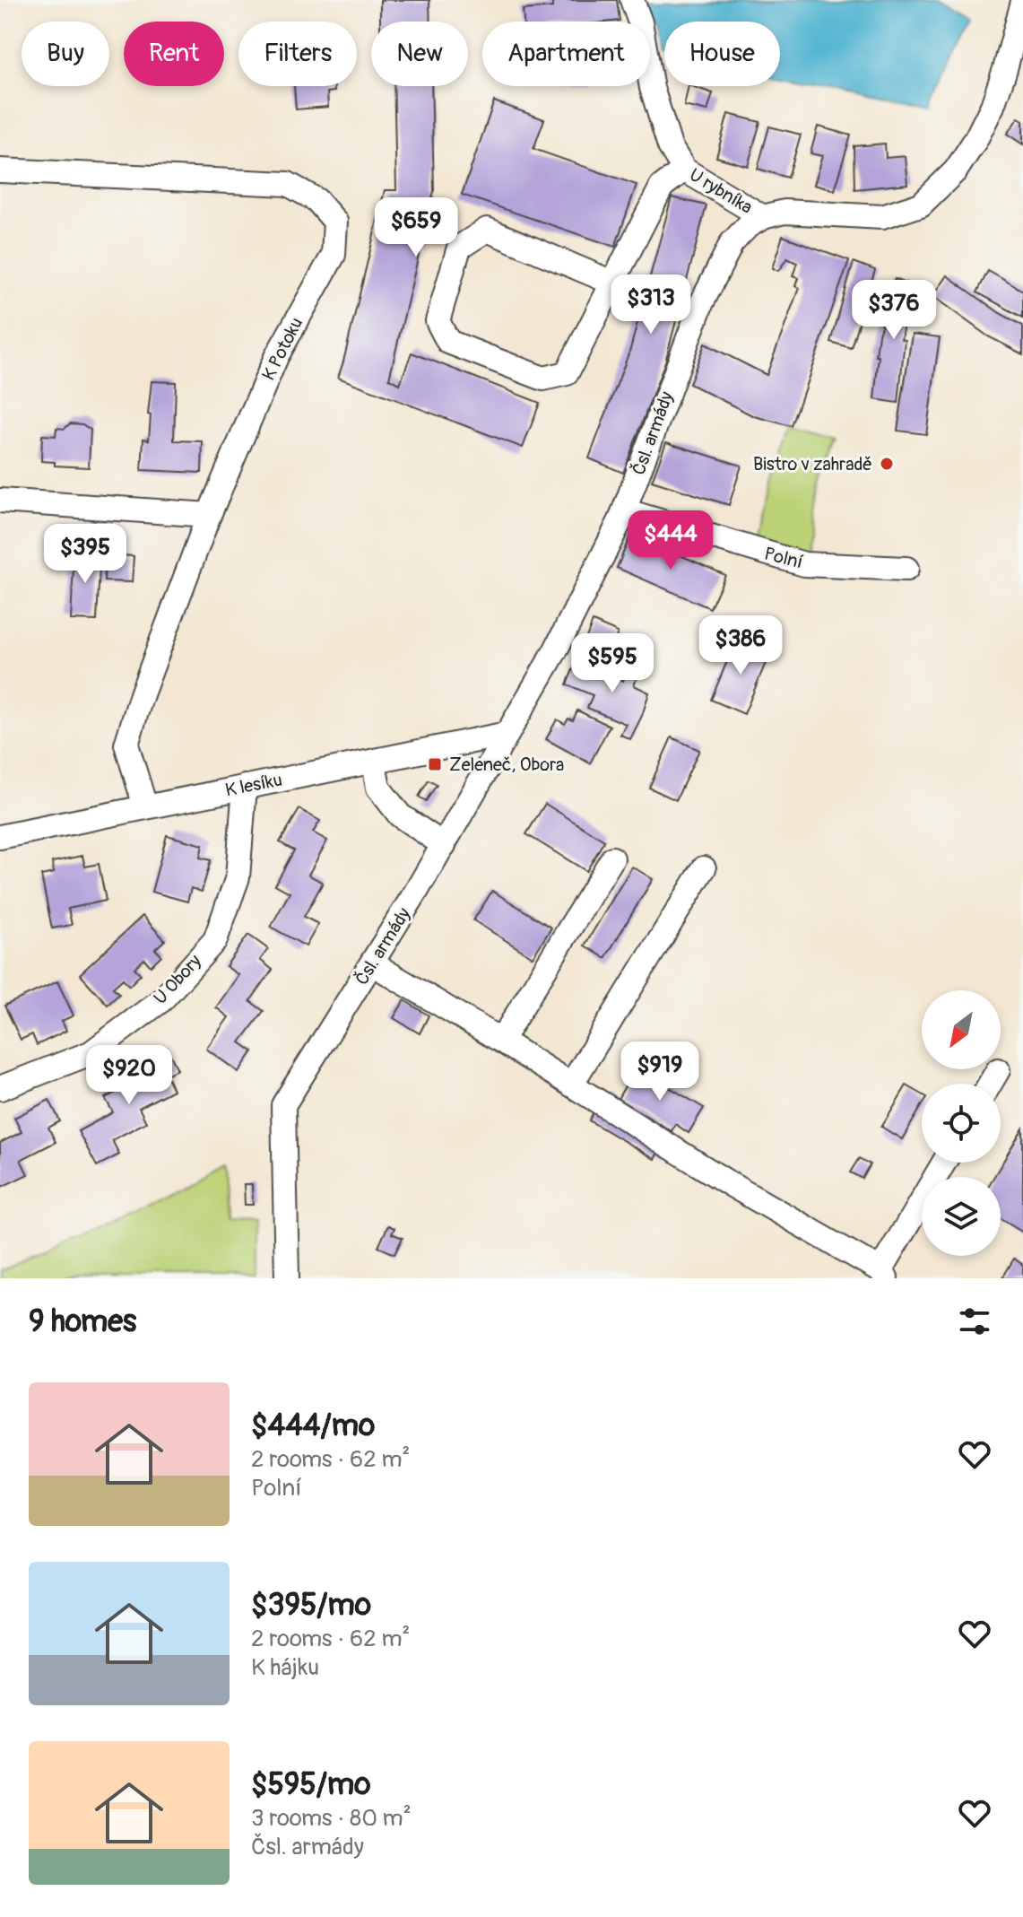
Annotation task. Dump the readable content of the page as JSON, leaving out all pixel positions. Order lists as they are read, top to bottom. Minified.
{"streets":{"street":["U rybníka","K Potoku","Čsl. armády","Polní","K lesíku","U Obory"]},"crossings":[["U rybníka","Čsl. armády"],["K Potoku","K lesíku"],["Čsl. armády","Polní"],["Čsl. armády","K lesíku"],["K lesíku","U Obory"]],"places":{"other":["Bistro v zahradě"],"transit":["Zeleneč, Obora"]},"north":"bottom left","page":{"chip":["Buy","Rent","Filters","New","Apartment","House"],"price":["$659","$313","$376","$444","$395","$386","$595","$919","$920"],"heading":"9 homes","list":[{"name":"$444/mo","note":"2 rooms · 62 m² · Polní"},{"name":"$395/mo","note":"2 rooms · 62 m² · K hájku"},{"name":"$595/mo","note":"3 rooms · 80 m² · Čsl. armády"}]}}
